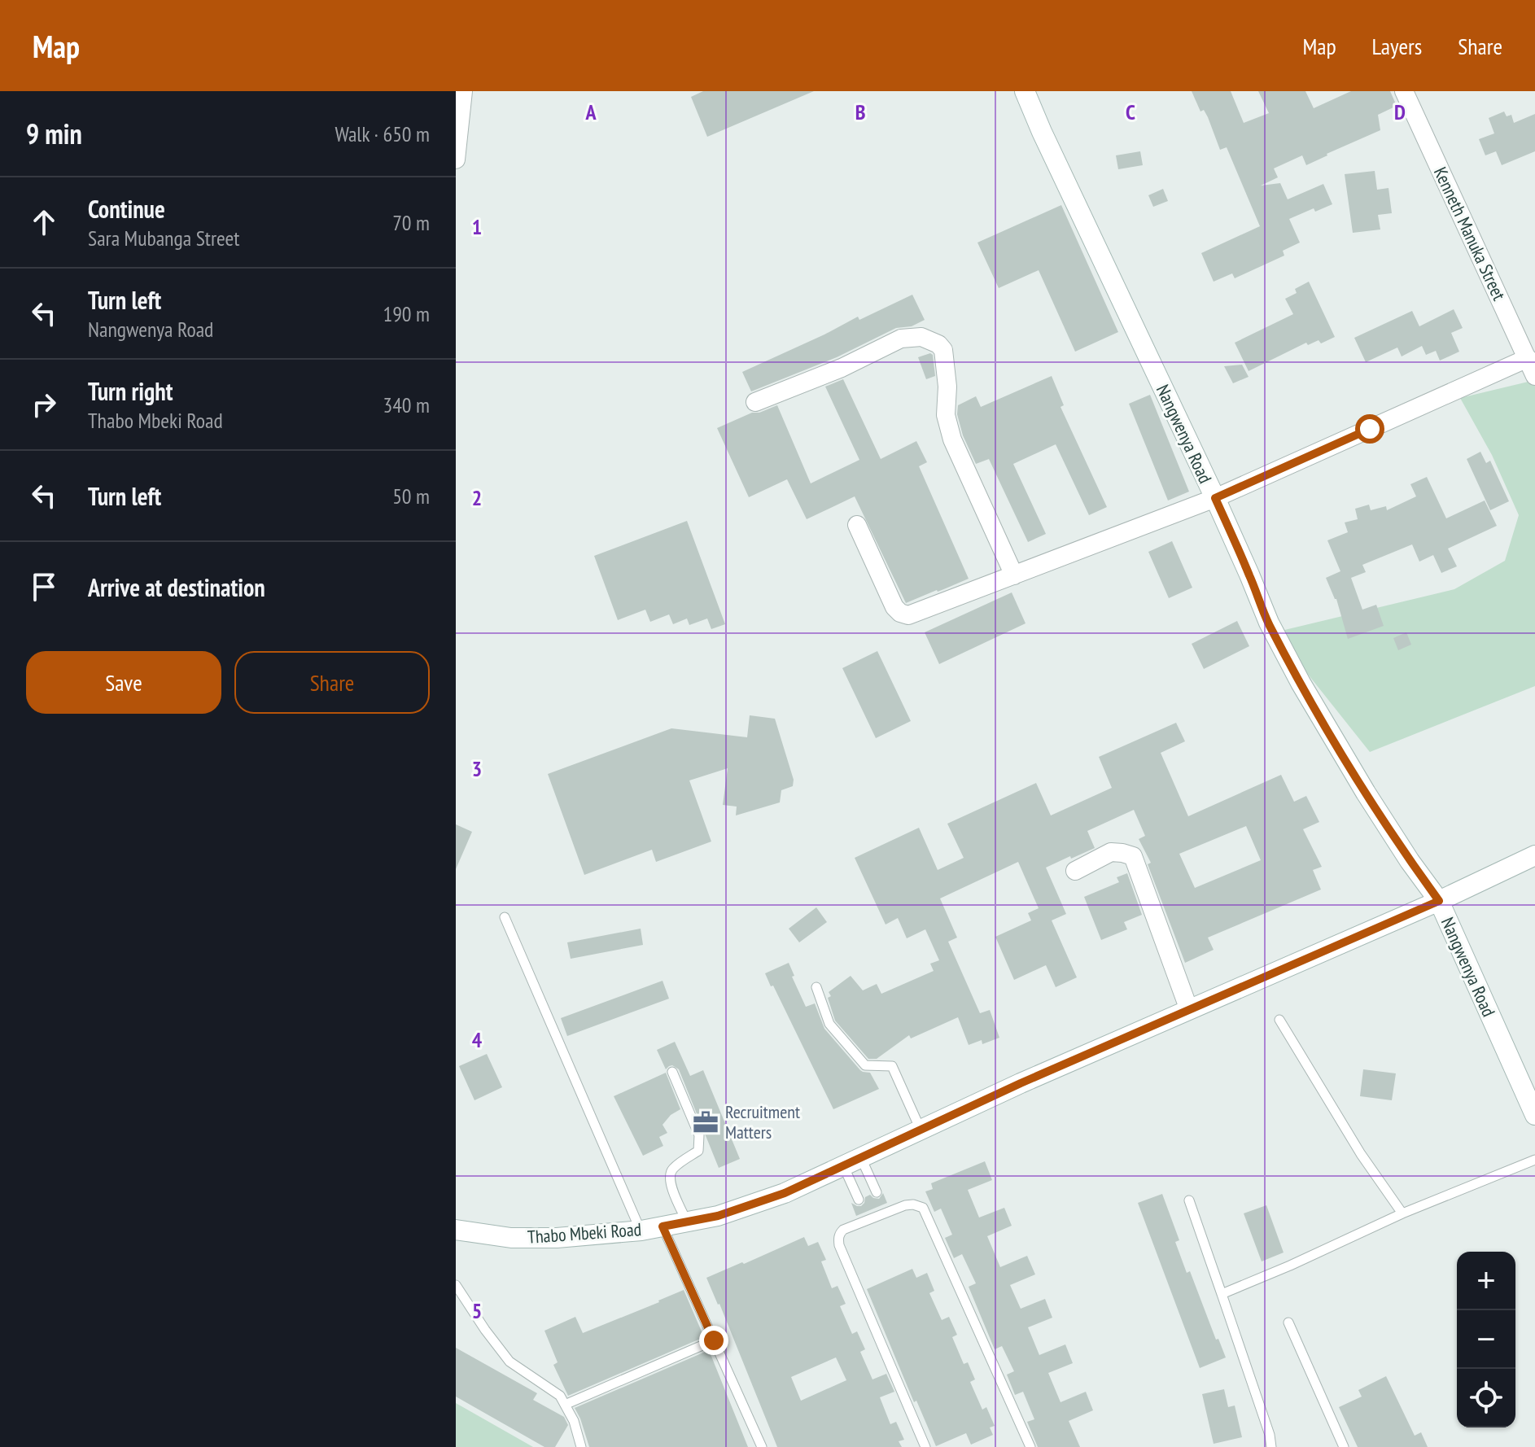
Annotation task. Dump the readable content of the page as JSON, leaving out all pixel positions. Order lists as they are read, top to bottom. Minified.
{"streets":{"main road":["Nangwenya Road","Thabo Mbeki Road"],"street":["Kenneth Manuka Street"]},"crossings":[["Nangwenya Road","Thabo Mbeki Road"]],"places":{"office":["Recruitment Matters"]},"page":{"header":"Map","nav":["Map","Layers","Share"],"heading":["9 min","Walk · 650 m"],"list":[["Continue","Sara Mubanga Street","70 m"],["Turn left","Nangwenya Road","190 m"],["Turn right","Thabo Mbeki Road","340 m"],["Turn left","50 m"],"Arrive at destination"],"buttons":["Save","Share"],"map_buttons":["+","−"]},"grid":{"columns":["A","B","C","D"],"rows":["1","2","3","4","5"]}}
